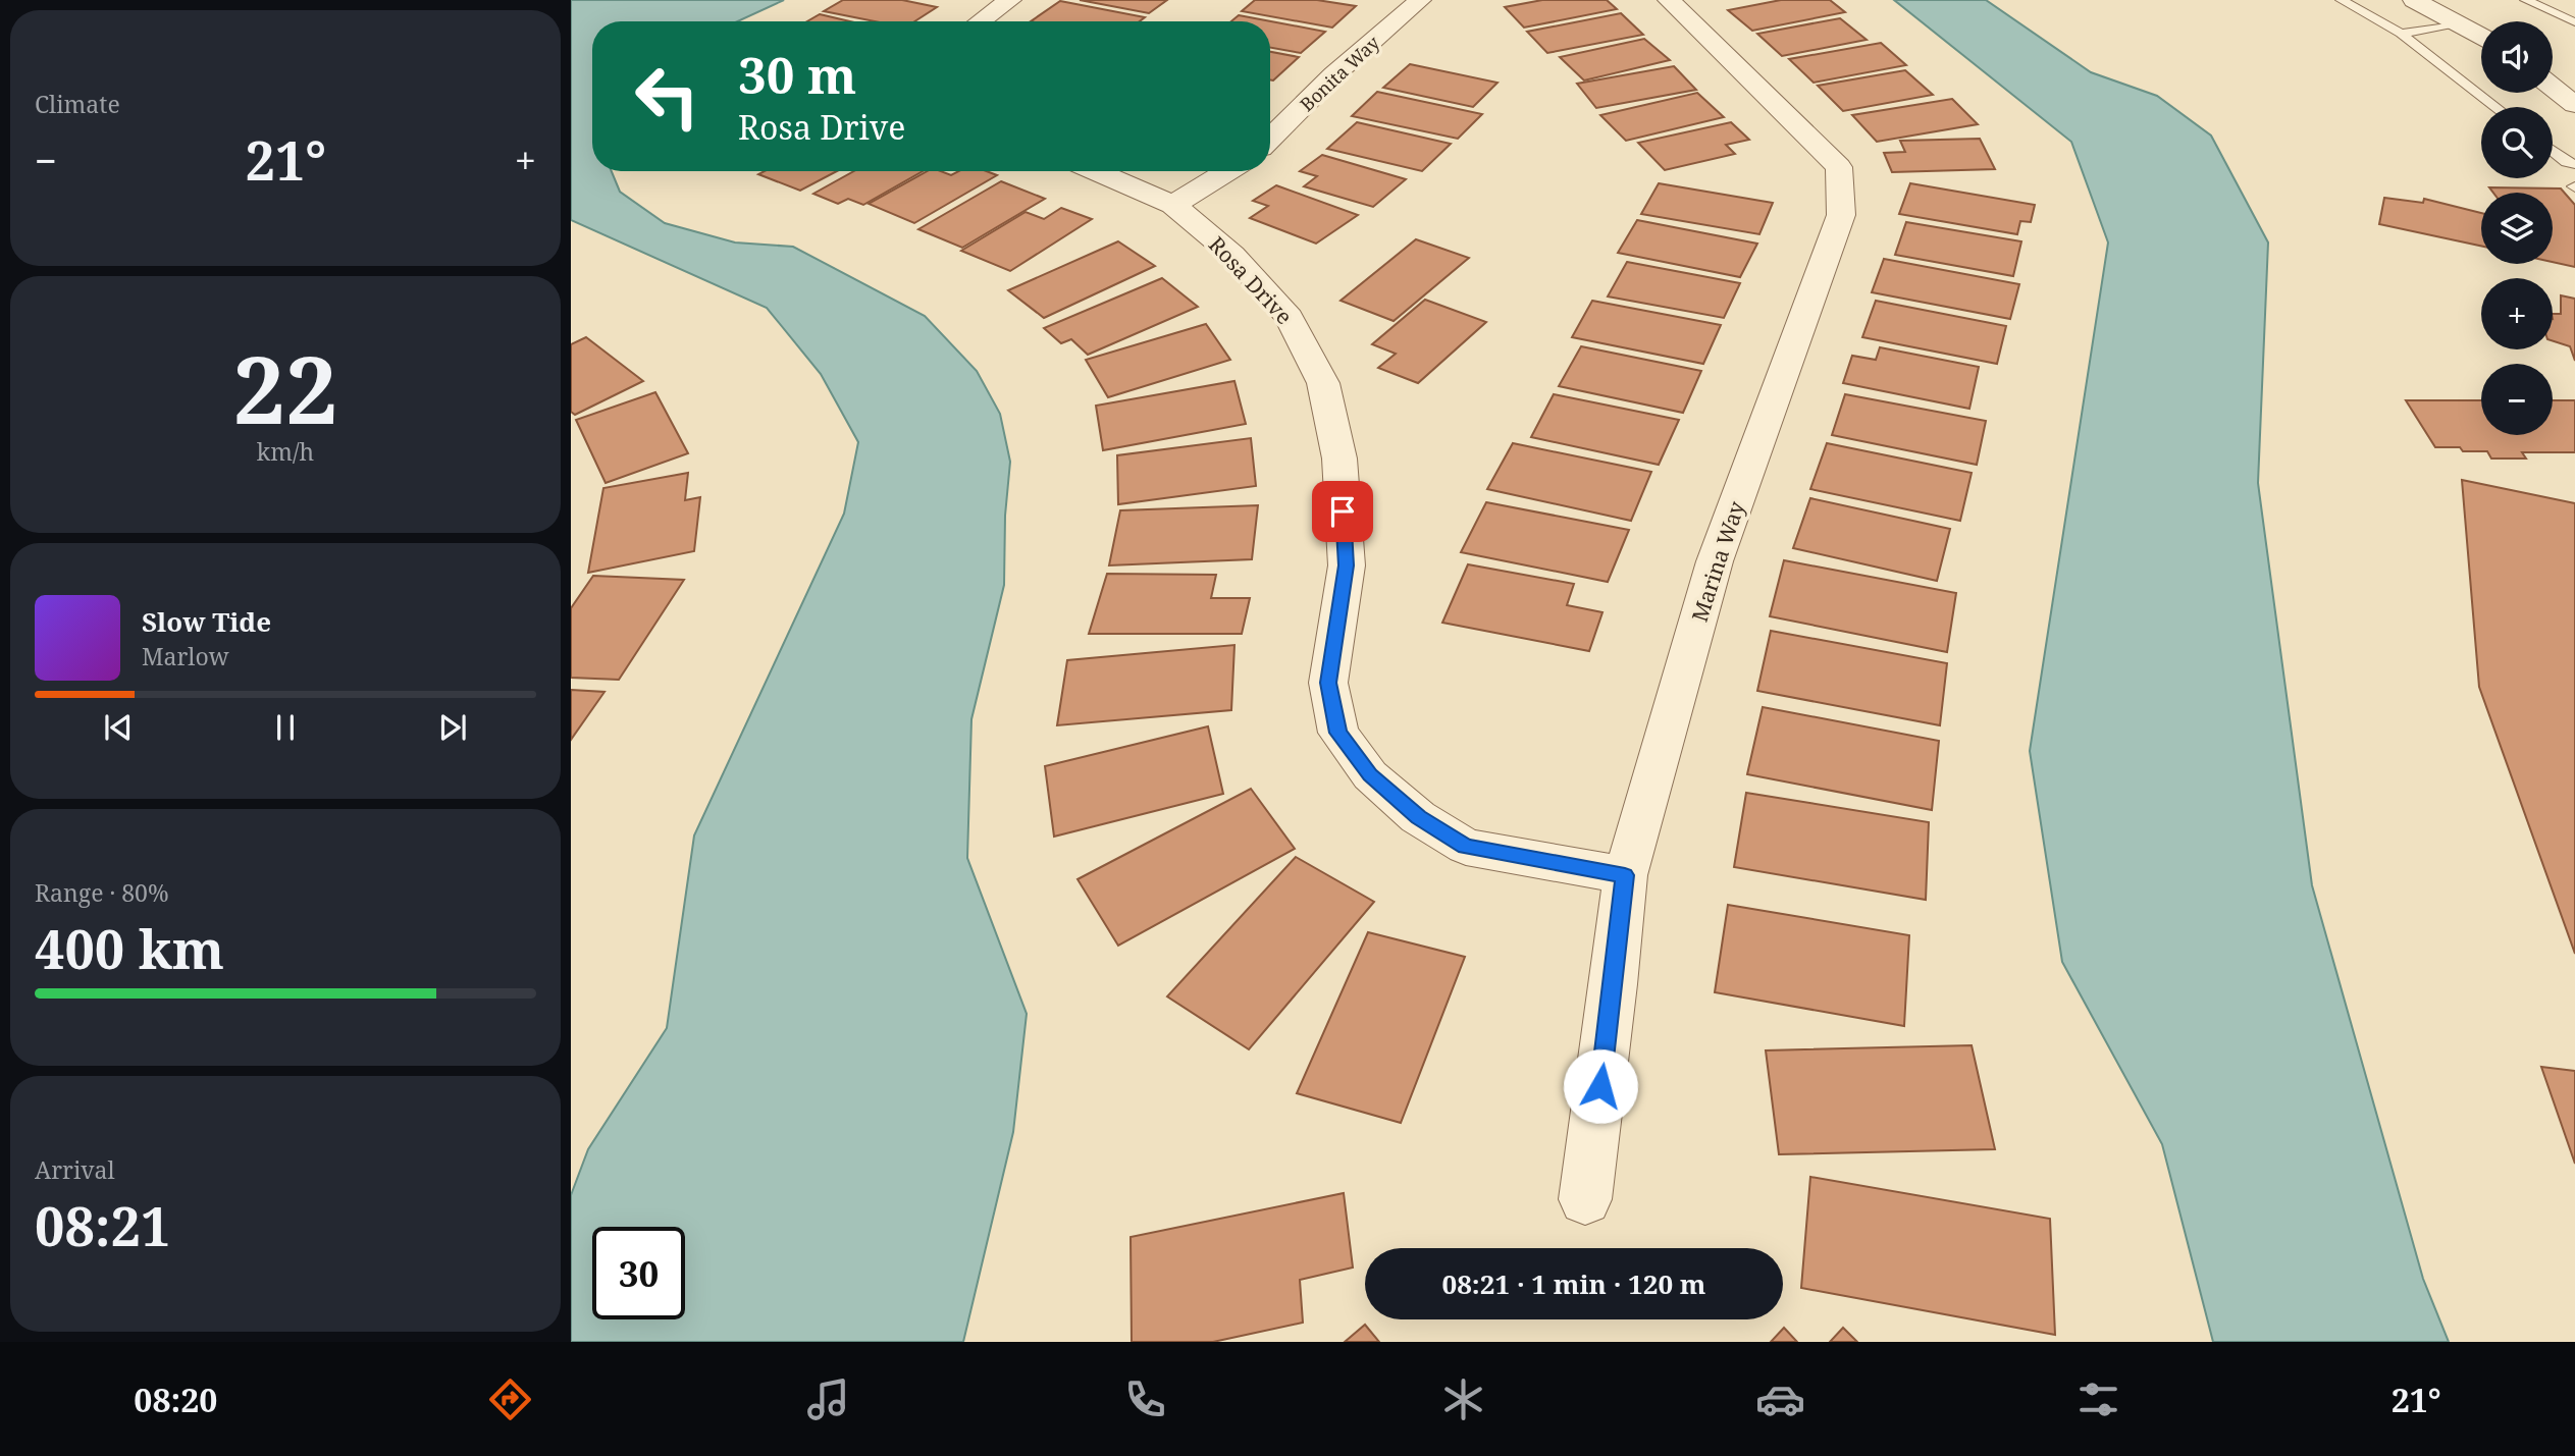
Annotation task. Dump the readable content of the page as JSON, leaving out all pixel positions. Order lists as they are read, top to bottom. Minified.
{"streets":{"street":["Bonita Way","Rosa Drive","Marina Way"]},"crossings":[["Rosa Drive","Marina Way"]],"page":{"tile":["Climate",["22","km/h"],["Range · 80%","400 km"],["Arrival","08:21"]],"map_buttons":["+","−"],"turn":["30 m","Rosa Drive"],"heat":["−","21°","+"],"song":["Slow Tide","Marlow"],"limit":"30","trip":"08:21 · 1 min · 120 m","tabs":["08:20","21°"]}}
